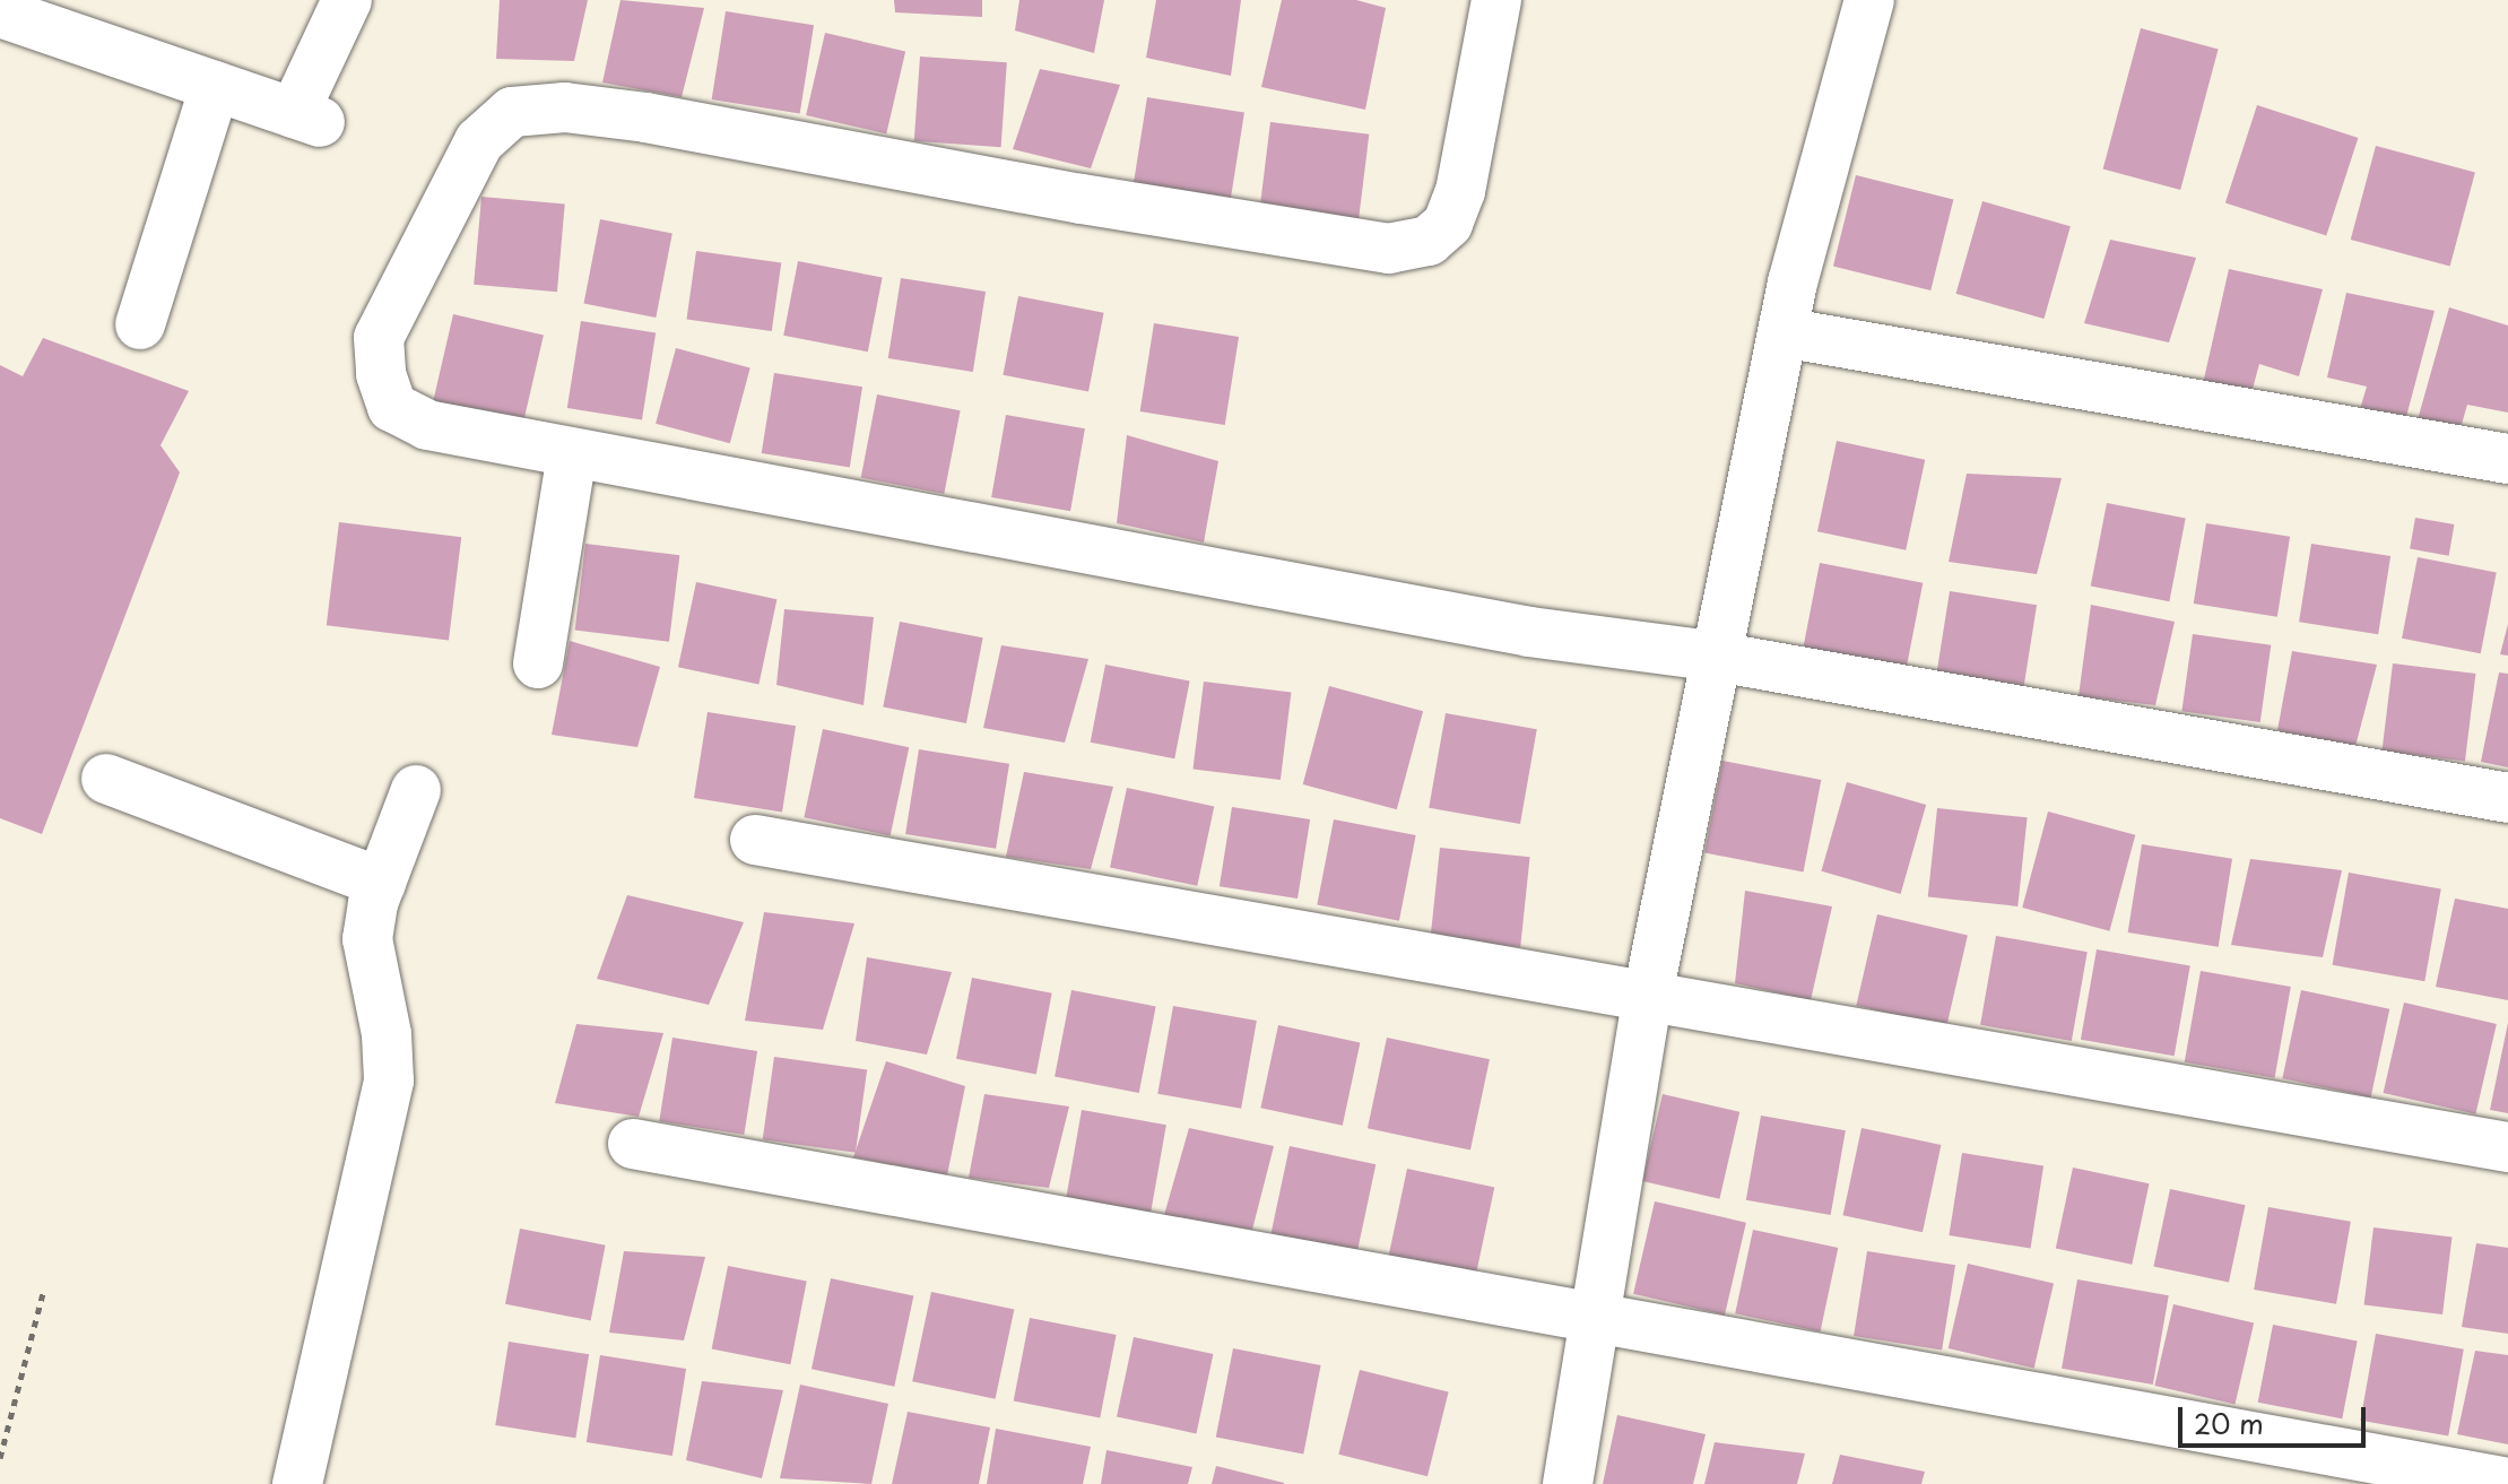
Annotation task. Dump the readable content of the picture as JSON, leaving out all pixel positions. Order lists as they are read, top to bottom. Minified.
{"scale_bar":"20 m"}
